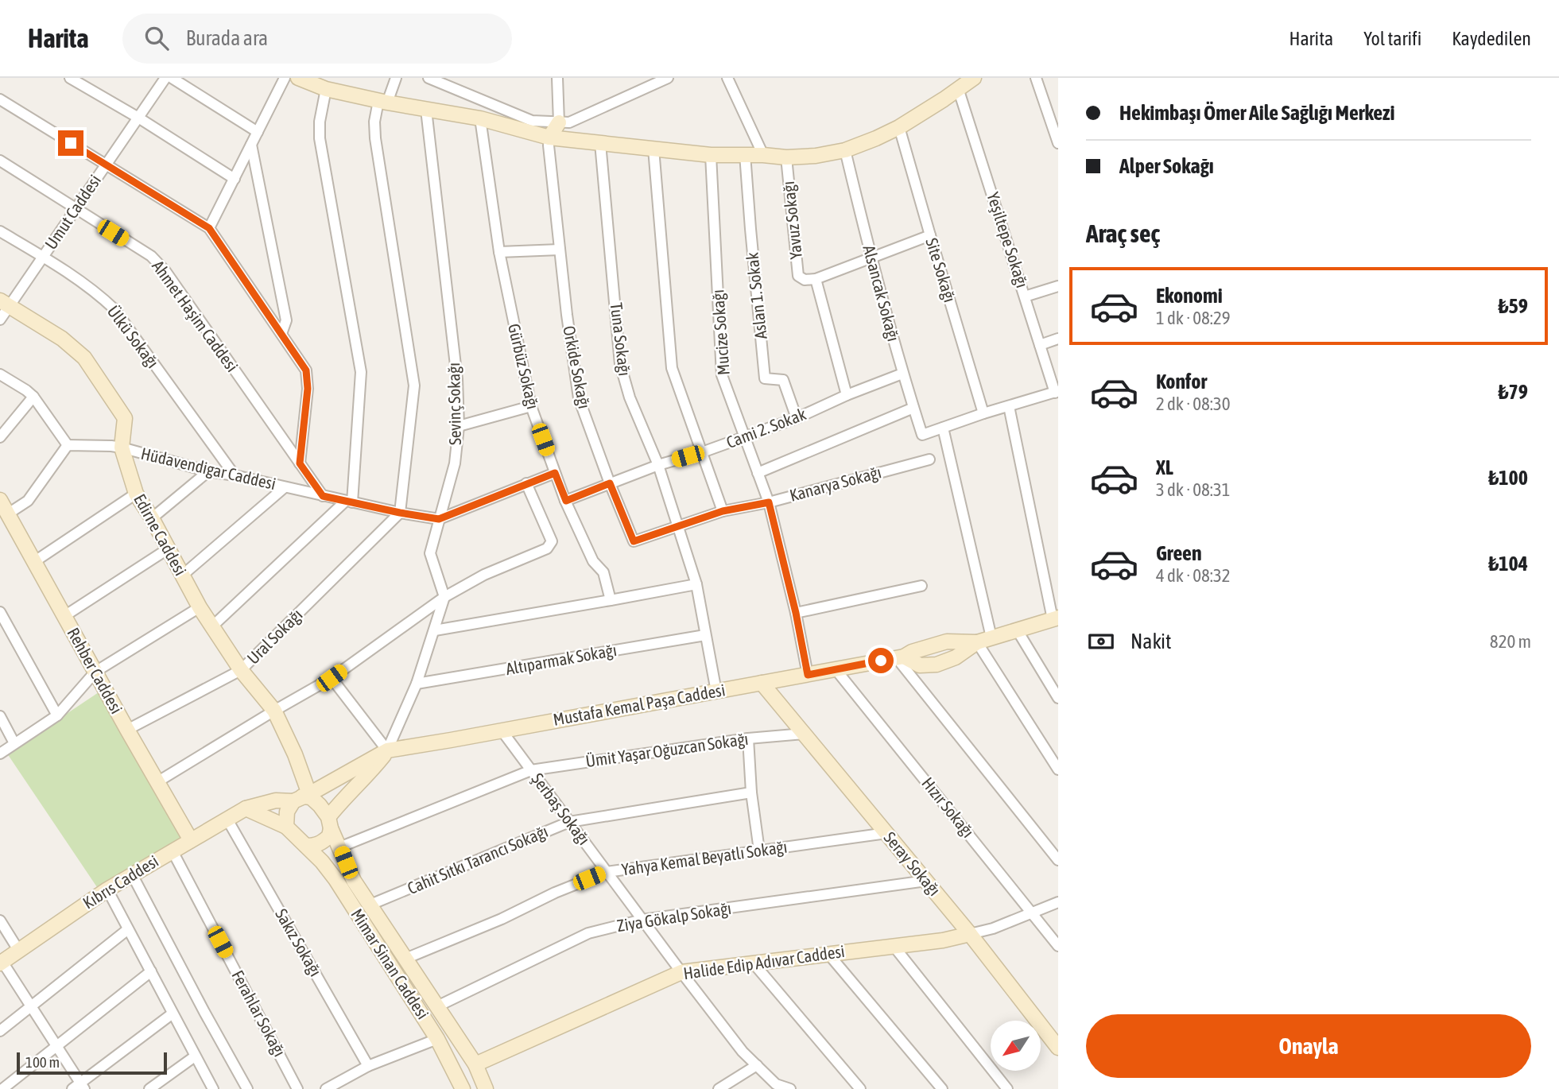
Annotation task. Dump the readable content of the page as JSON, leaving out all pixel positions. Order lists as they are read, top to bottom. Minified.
{"streets":{"main road":["Edirne Caddesi","Rehber Caddesi","Mustafa Kemal Paşa Caddesi","Seray Sokağı","Kıbrıs Caddesi","Halide Edip Adıvar Caddesi","Mimar Sinan Caddesi"],"street":["Umut Caddesi","Yavuz Sokağı","Yeşiltepe Sokağı","Site Sokağı","Alsancak Sokağı","Aslan 1. Sokak","Ahmet Haşim Caddesi","Mucize Sokağı","Ülkü Sokağı","Tuna Sokağı","Gürbüz Sokağı","Orkide Sokağı","Sevinç Sokağı","Cami 2. Sokak","Hüdavendigar Caddesi","Kanarya Sokağı","Ural Sokağı","Altıparmak Sokağı","Ümit Yaşar Oğuzcan Sokağı","Hızır Sokağı","Şerbaş Sokağı","Yahya Kemal Beyatlı Sokağı","Cahit Sıtkı Tarancı Sokağı","Ziya Gökalp Sokağı","Sakız Sokağı","Ferahlar Sokağı"]},"crossings":[["Umut Caddesi","Ahmet Haşim Caddesi"],["Umut Caddesi","Ülkü Sokağı"],["Umut Caddesi","Edirne Caddesi"],["Yavuz Sokağı","Site Sokağı"],["Yavuz Sokağı","Alsancak Sokağı"],["Alsancak Sokağı","Cami 2. Sokak"],["Aslan 1. Sokak","Cami 2. Sokak"],["Ahmet Haşim Caddesi","Hüdavendigar Caddesi"],["Mucize Sokağı","Cami 2. Sokak"],["Mucize Sokağı","Kanarya Sokağı"],["Mucize Sokağı","Mustafa Kemal Paşa Caddesi"],["Ülkü Sokağı","Hüdavendigar Caddesi"],["Tuna Sokağı","Orkide Sokağı"],["Tuna Sokağı","Cami 2. Sokak"],["Tuna Sokağı","Kanarya Sokağı"],["Tuna Sokağı","Altıparmak Sokağı"],["Tuna Sokağı","Mustafa Kemal Paşa Caddesi"],["Gürbüz Sokağı","Cami 2. Sokak"],["Orkide Sokağı","Cami 2. Sokak"],["Orkide Sokağı","Kanarya Sokağı"],["Sevinç Sokağı","Hüdavendigar Caddesi"],["Hüdavendigar Caddesi","Edirne Caddesi"],["Hüdavendigar Caddesi","Ural Sokağı"],["Edirne Caddesi","Ural Sokağı"],["Edirne Caddesi","Mustafa Kemal Paşa Caddesi"],["Edirne Caddesi","Kıbrıs Caddesi"],["Edirne Caddesi","Mimar Sinan Caddesi"],["Ural Sokağı","Rehber Caddesi"],["Rehber Caddesi","Kıbrıs Caddesi"],["Mustafa Kemal Paşa Caddesi","Hızır Sokağı"],["Mustafa Kemal Paşa Caddesi","Şerbaş Sokağı"],["Mustafa Kemal Paşa Caddesi","Seray Sokağı"],["Mustafa Kemal Paşa Caddesi","Kıbrıs Caddesi"],["Mustafa Kemal Paşa Caddesi","Mimar Sinan Caddesi"],["Ümit Yaşar Oğuzcan Sokağı","Şerbaş Sokağı"],["Ümit Yaşar Oğuzcan Sokağı","Seray Sokağı"],["Ümit Yaşar Oğuzcan Sokağı","Mimar Sinan Caddesi"],["Şerbaş Sokağı","Yahya Kemal Beyatlı Sokağı"],["Şerbaş Sokağı","Cahit Sıtkı Tarancı Sokağı"],["Şerbaş Sokağı","Ziya Gökalp Sokağı"],["Şerbaş Sokağı","Halide Edip Adıvar Caddesi"],["Yahya Kemal Beyatlı Sokağı","Seray Sokağı"],["Yahya Kemal Beyatlı Sokağı","Mimar Sinan Caddesi"],["Cahit Sıtkı Tarancı Sokağı","Mimar Sinan Caddesi"],["Seray Sokağı","Ziya Gökalp Sokağı"],["Seray Sokağı","Halide Edip Adıvar Caddesi"],["Kıbrıs Caddesi","Sakız Sokağı"],["Kıbrıs Caddesi","Mimar Sinan Caddesi"],["Kıbrıs Caddesi","Ferahlar Sokağı"],["Ziya Gökalp Sokağı","Mimar Sinan Caddesi"],["Halide Edip Adıvar Caddesi","Mimar Sinan Caddesi"]],"scale_bar":"100 m","north":"bottom left","page":{"header":"Harita","search":"Burada ara","nav":["Harita","Yol tarifi","Kaydedilen"],"banner":["Hekimbaşı Ömer Aile Sağlığı Merkezi","Alper Sokağı"],"heading":"Araç seç","list":[{"name":"Ekonomi","note":"1 dk · 08:29","value":"₺59"},{"name":"Konfor","note":"2 dk · 08:30","value":"₺79"},{"name":"XL","note":"3 dk · 08:31","value":"₺100"},{"name":"Green","note":"4 dk · 08:32","value":"₺104"}],"pay":["Nakit","820 m"],"buttons":"Onayla","scale":"100 m"}}
